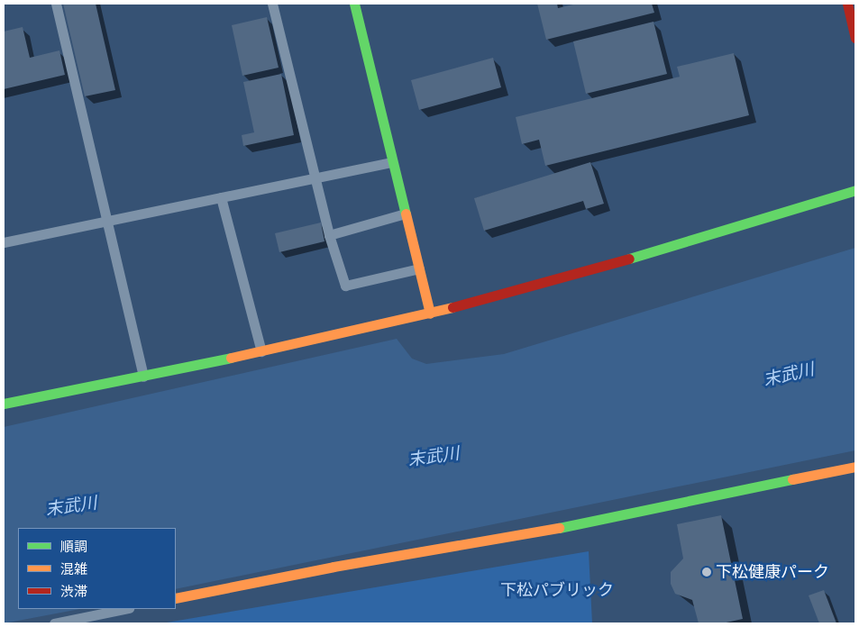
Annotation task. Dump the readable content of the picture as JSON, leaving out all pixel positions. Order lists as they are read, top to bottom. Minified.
{"water":["末武川"],"parks":["下松パブリック"],"places":["下松健康パーク"],"legend":["順調","混雑","渋滞"]}
